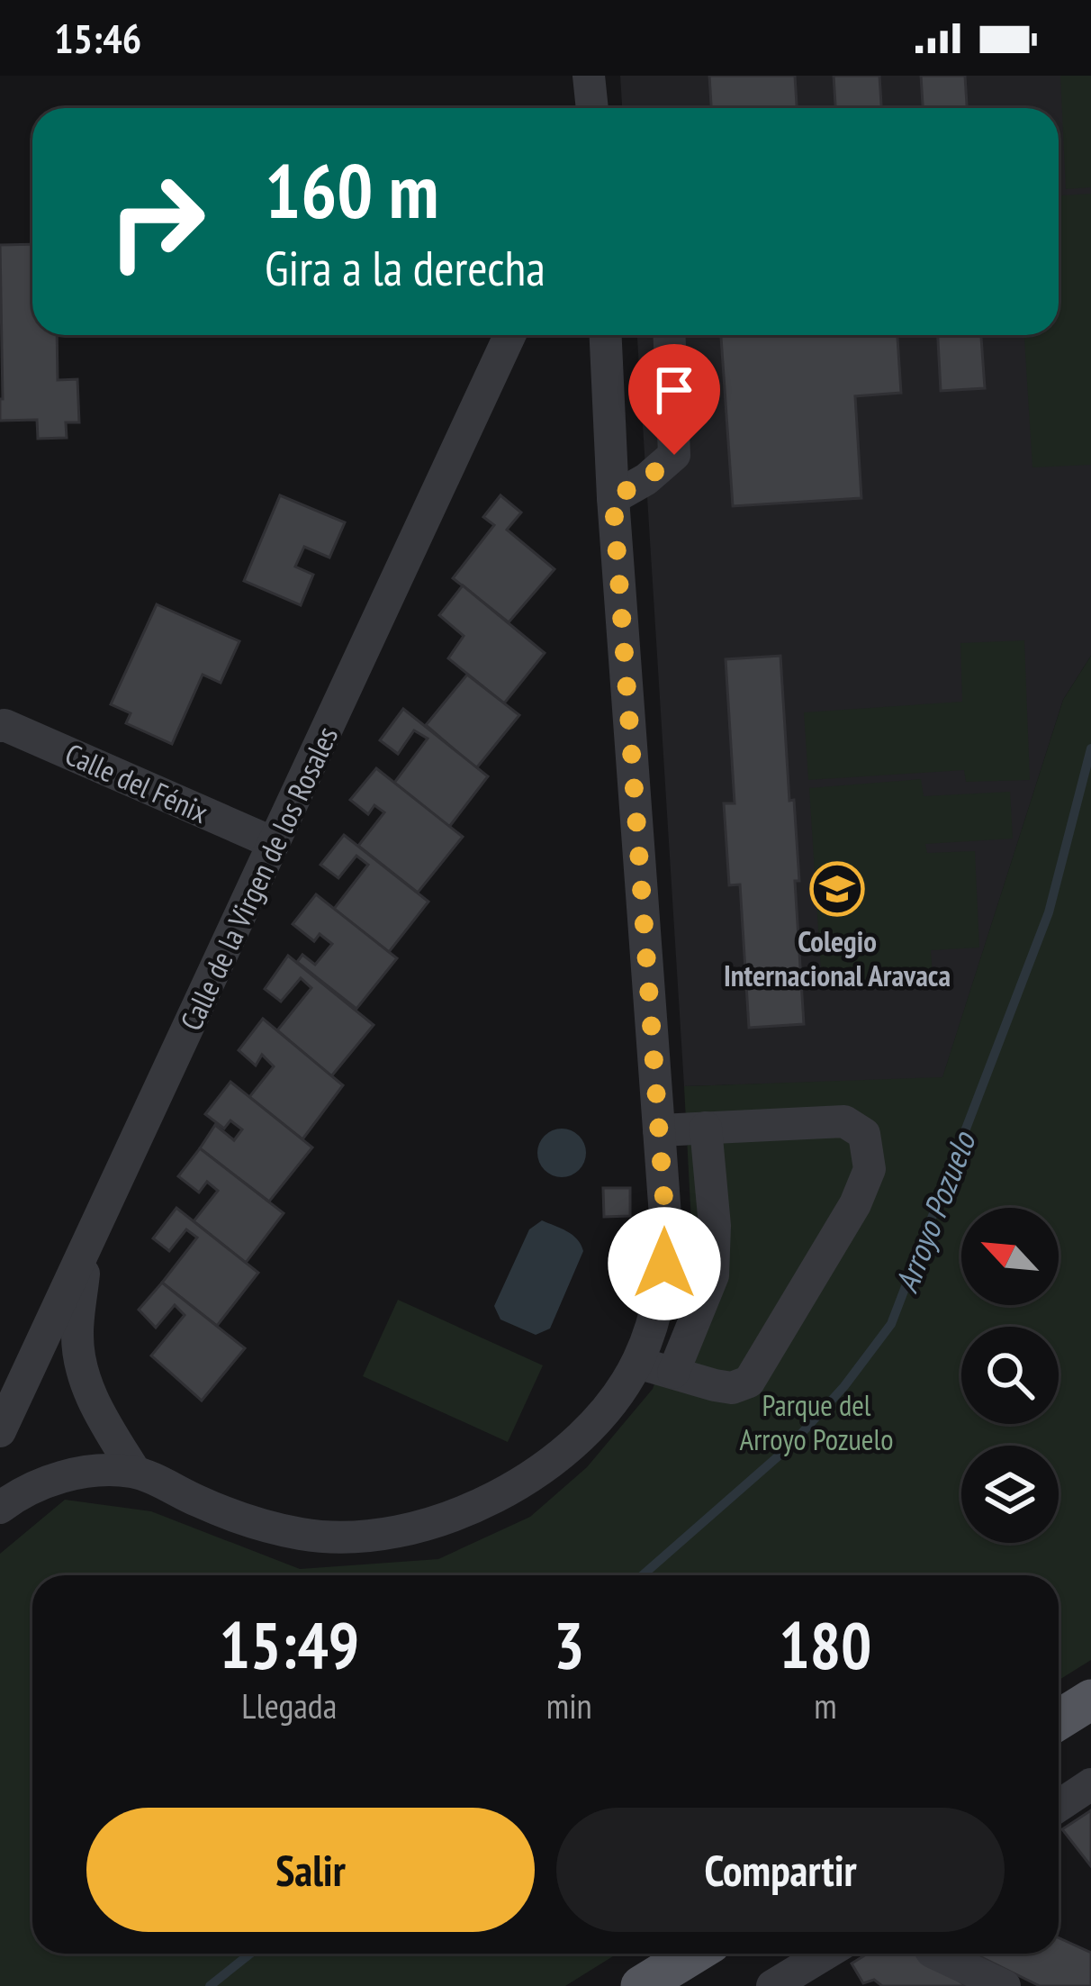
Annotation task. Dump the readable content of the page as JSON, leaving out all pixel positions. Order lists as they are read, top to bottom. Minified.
{"streets":{"street":["Calle del Fénix","Calle de la Virgen de los Rosales"]},"crossings":[["Calle del Fénix","Calle de la Virgen de los Rosales"]],"water":["Arroyo Pozuelo"],"parks":["Parque del Arroyo Pozuelo"],"places":{"school or university":["Colegio Internacional Aravaca"]},"north":"top left","page":{"status":"15:46","turn":["160 m","Gira a la derecha"],"eta":["15:49","Llegada","3","min","180","m"],"buttons":["Salir","Compartir"]}}
